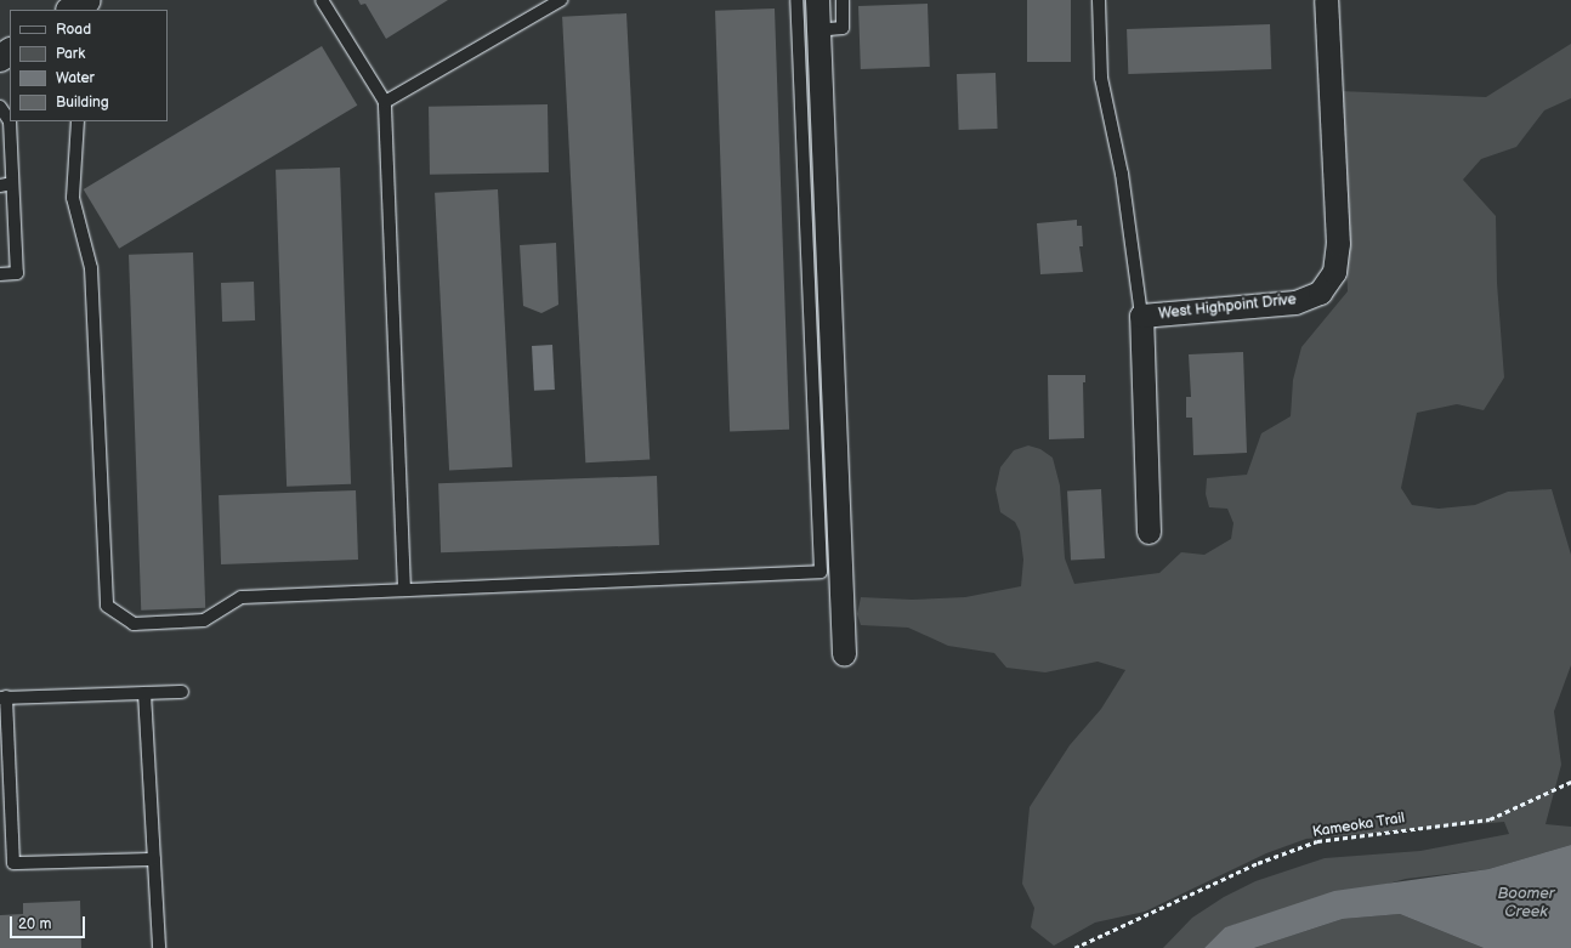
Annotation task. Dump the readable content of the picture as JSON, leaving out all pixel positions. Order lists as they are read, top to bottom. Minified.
{"streets":{"street":["West Highpoint Drive"],"path":["Kameoka Trail"]},"water":["Boomer Creek"],"legend":["Road","Park","Water","Building"],"scale_bar":"20 m"}
